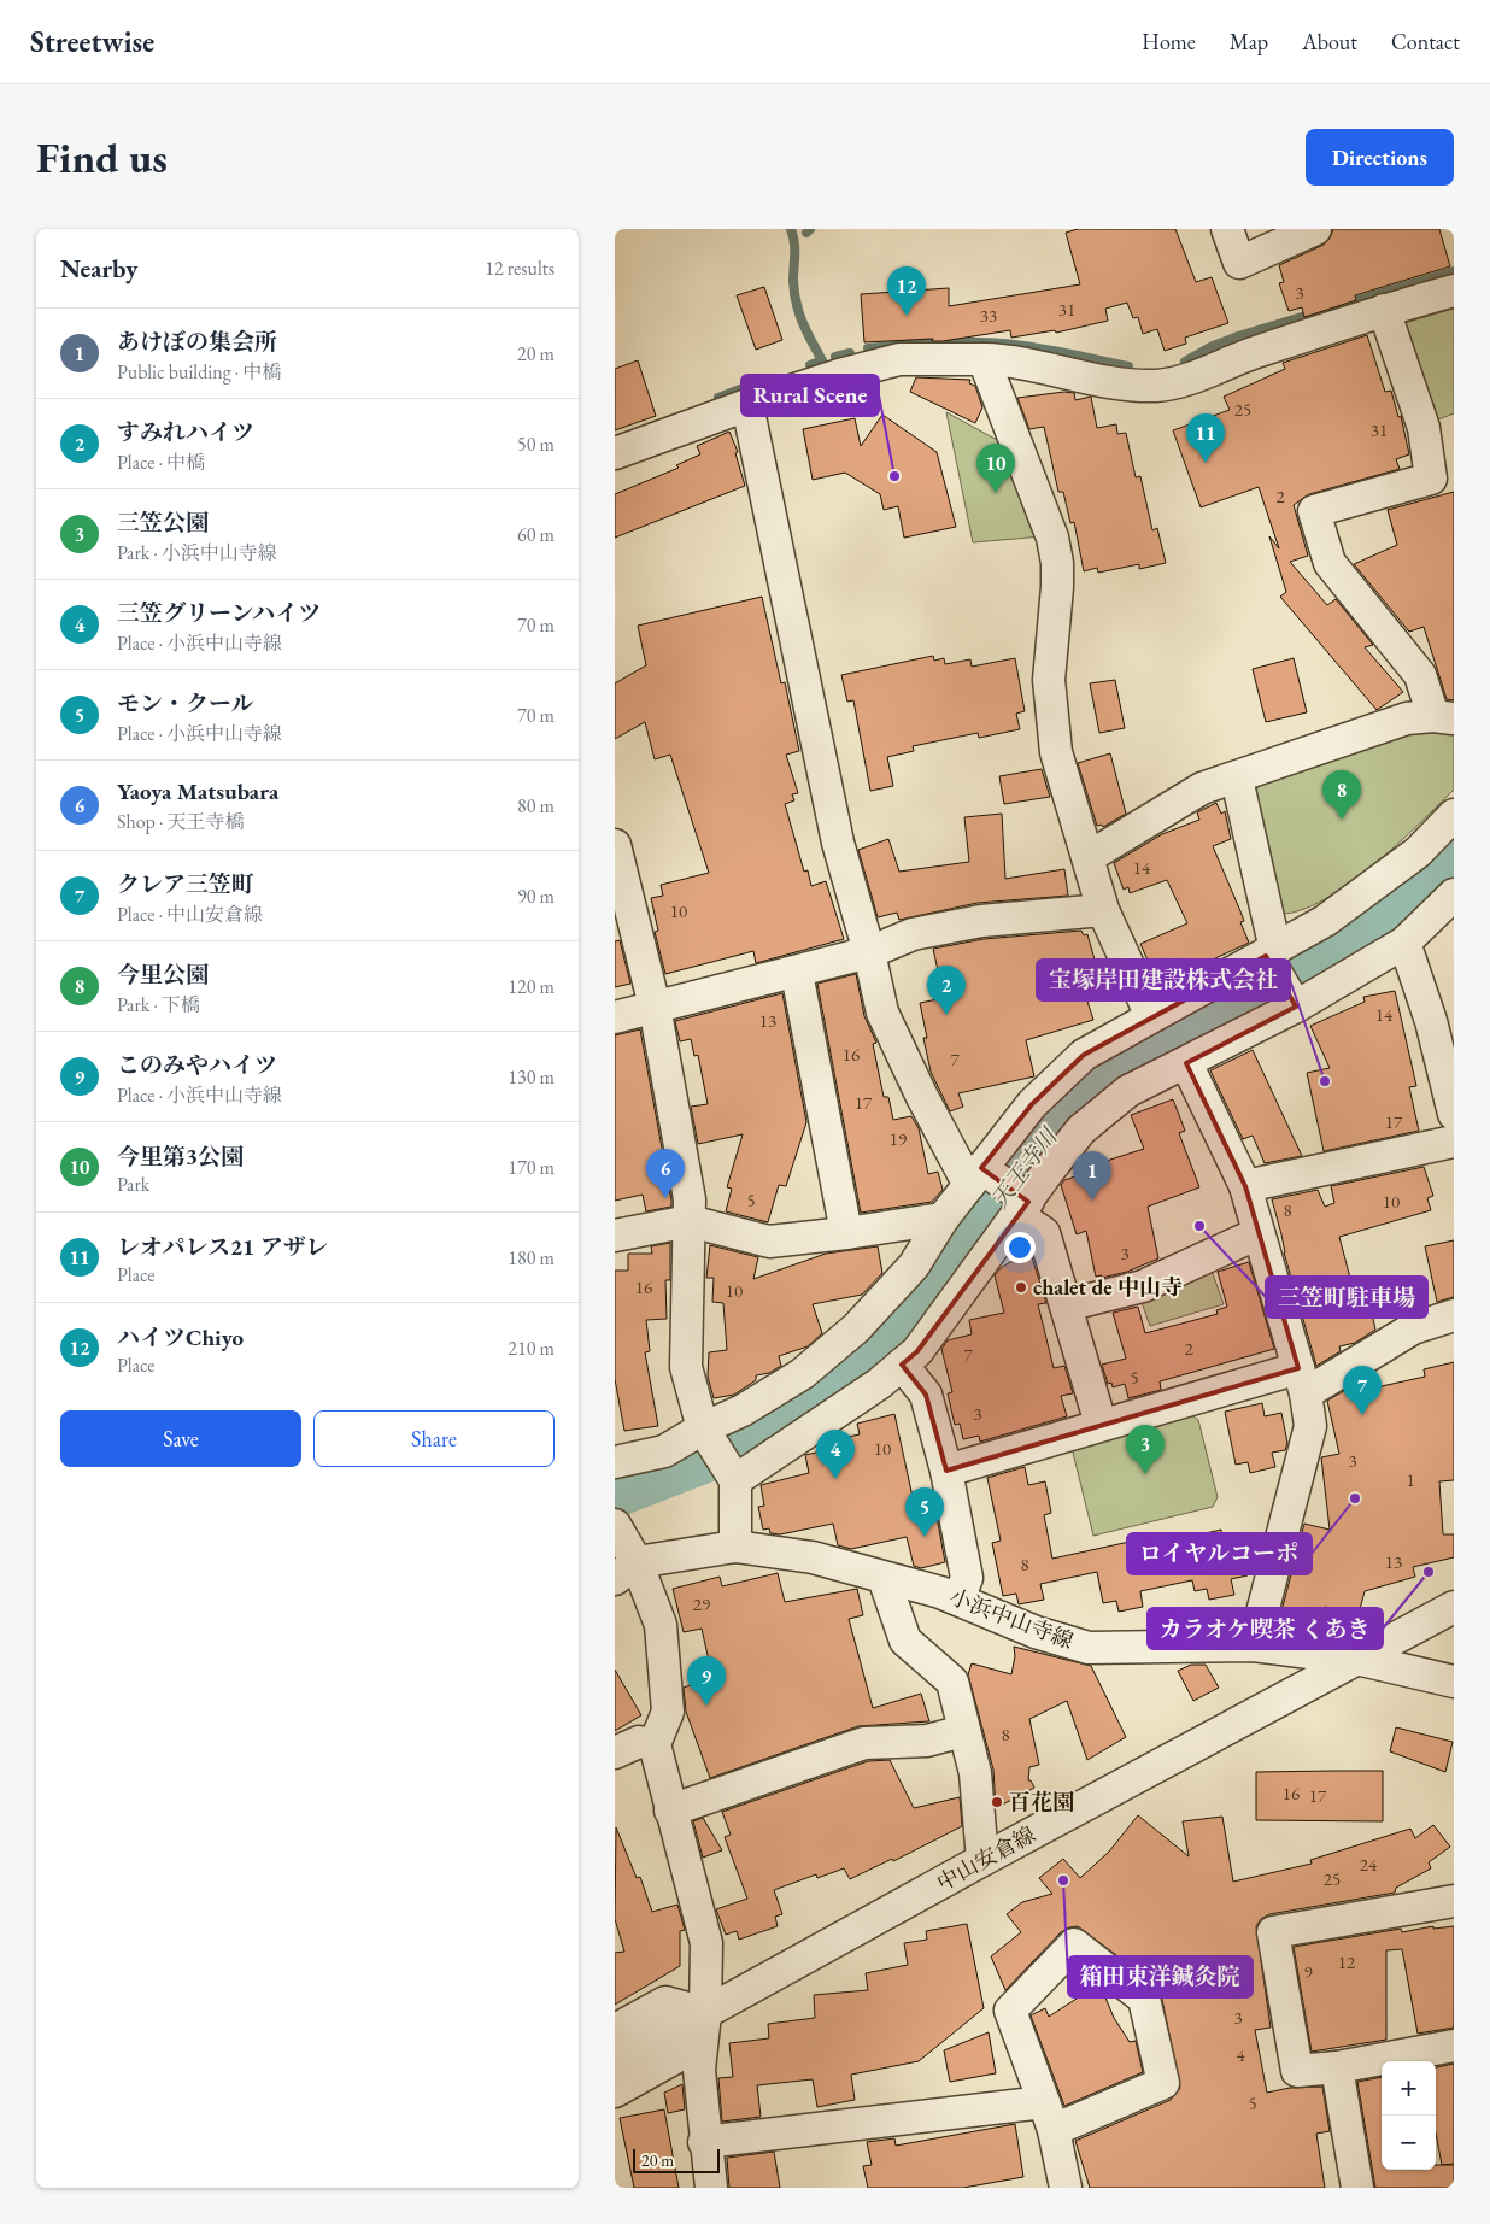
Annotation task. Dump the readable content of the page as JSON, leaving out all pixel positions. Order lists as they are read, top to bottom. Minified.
{"streets":{"street":["小浜中山寺線","中山安倉線"]},"crossings":[["小浜中山寺線","中山安倉線"]],"water":["天王寺川"],"places":["Rural Scene","宝塚岸田建設株式会社","三笠町駐車場","chalet de 中山寺","ロイヤルコーポ","カラオケ喫茶 くあき","百花園","箱田東洋鍼灸院"],"house_numbers":["3","31","33","25","31","2","14","10","14","13","16","7","17","17","19","5","10","8","3","16","10","2","7","5","3","10","3","1","13","8","29","8","16","17","24","25","12","9","3","4","5"],"scale_bar":"20 m","page":{"header":"Streetwise","nav":["Home","Map","About","Contact"],"buttons":["Directions",["Save","Share"]],"title":"Find us","heading":["Nearby","12 results"],"pins":["12","11","10","8","2","6","1","7","3","4","5","9"],"list":[{"mark":"1","name":"あけぼの集会所","note":"Public building · 中橋","value":"20 m"},{"mark":"2","name":"すみれハイツ","note":"Place · 中橋","value":"50 m"},{"mark":"3","name":"三笠公園","note":"Park · 小浜中山寺線","value":"60 m"},{"mark":"4","name":"三笠グリーンハイツ","note":"Place · 小浜中山寺線","value":"70 m"},{"mark":"5","name":"モン・クール","note":"Place · 小浜中山寺線","value":"70 m"},{"mark":"6","name":"Yaoya Matsubara","note":"Shop · 天王寺橋","value":"80 m"},{"mark":"7","name":"クレア三笠町","note":"Place · 中山安倉線","value":"90 m"},{"mark":"8","name":"今里公園","note":"Park · 下橋","value":"120 m"},{"mark":"9","name":"このみやハイツ","note":"Place · 小浜中山寺線","value":"130 m"},{"mark":"10","name":"今里第3公園","note":"Park","value":"170 m"},{"mark":"11","name":"レオパレス21 アザレ","note":"Place","value":"180 m"},{"mark":"12","name":"ハイツChiyo","note":"Place","value":"210 m"}],"map_buttons":["+","−"],"scale":"20 m"}}
